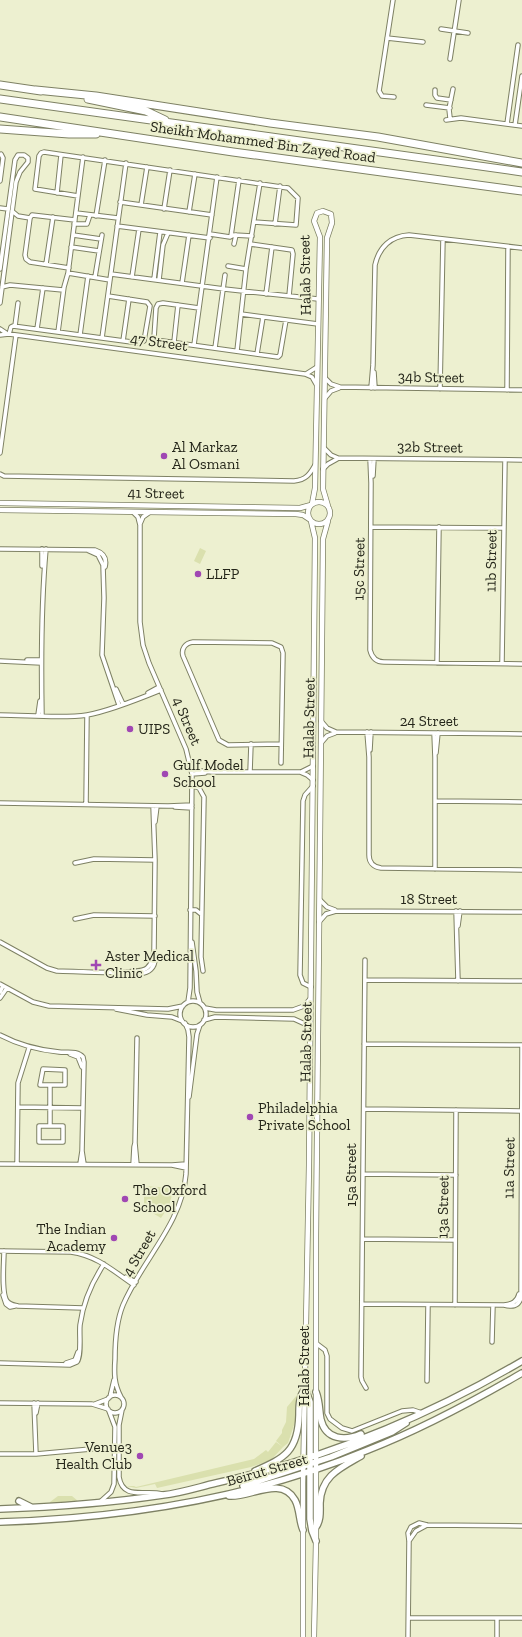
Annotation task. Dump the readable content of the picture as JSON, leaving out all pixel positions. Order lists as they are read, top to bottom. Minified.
{"streets":{"highway":["Sheikh Mohammed Bin Zayed Road"],"main road":["Beirut Street"],"street":["Halab Street","47 Street","34b Street","32b Street","41 Street","11b Street","15c Street","4 Street","24 Street","18 Street","11a Street","15a Street","13a Street"]},"crossings":[["Halab Street","34b Street"],["Halab Street","41 Street"],["Halab Street","Beirut Street"],["32b Street","11b Street"],["32b Street","15c Street"],["41 Street","4 Street"],["11a Street","15a Street"],["11a Street","13a Street"]],"places":{"other":["Al Markaz Al Osmani","LLFP","UIPS","Gulf Model School","Philadelphia Private School","The Oxford School","The Indian Academy","Venue3 Health Club"],"health":["Aster Medical Clinic"]}}
